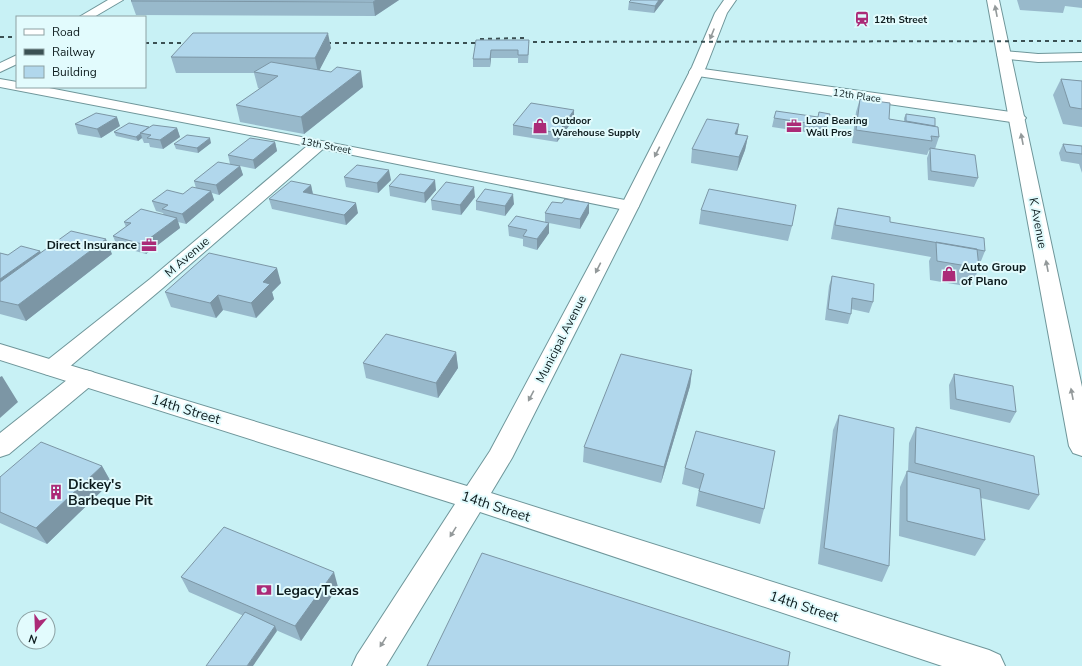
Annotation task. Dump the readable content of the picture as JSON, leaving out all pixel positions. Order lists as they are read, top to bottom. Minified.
{"streets":{"main road":["12th Place","13th Street","K Avenue","M Avenue","Municipal Avenue","14th Street"]},"crossings":[["12th Place","K Avenue"],["12th Place","Municipal Avenue"],["13th Street","M Avenue"],["13th Street","Municipal Avenue"],["M Avenue","14th Street"],["Municipal Avenue","14th Street"]],"one_way":["K Avenue","Municipal Avenue"],"places":{"station":["12th Street"],"shop":["Outdoor Warehouse Supply","Auto Group of Plano"],"office":["Load Bearing Wall Pros","Direct Insurance"],"building":["Dickey's Barbeque Pit"],"bank":["LegacyTexas"]},"legend":["Road","Railway","Building"],"north":"bottom"}
